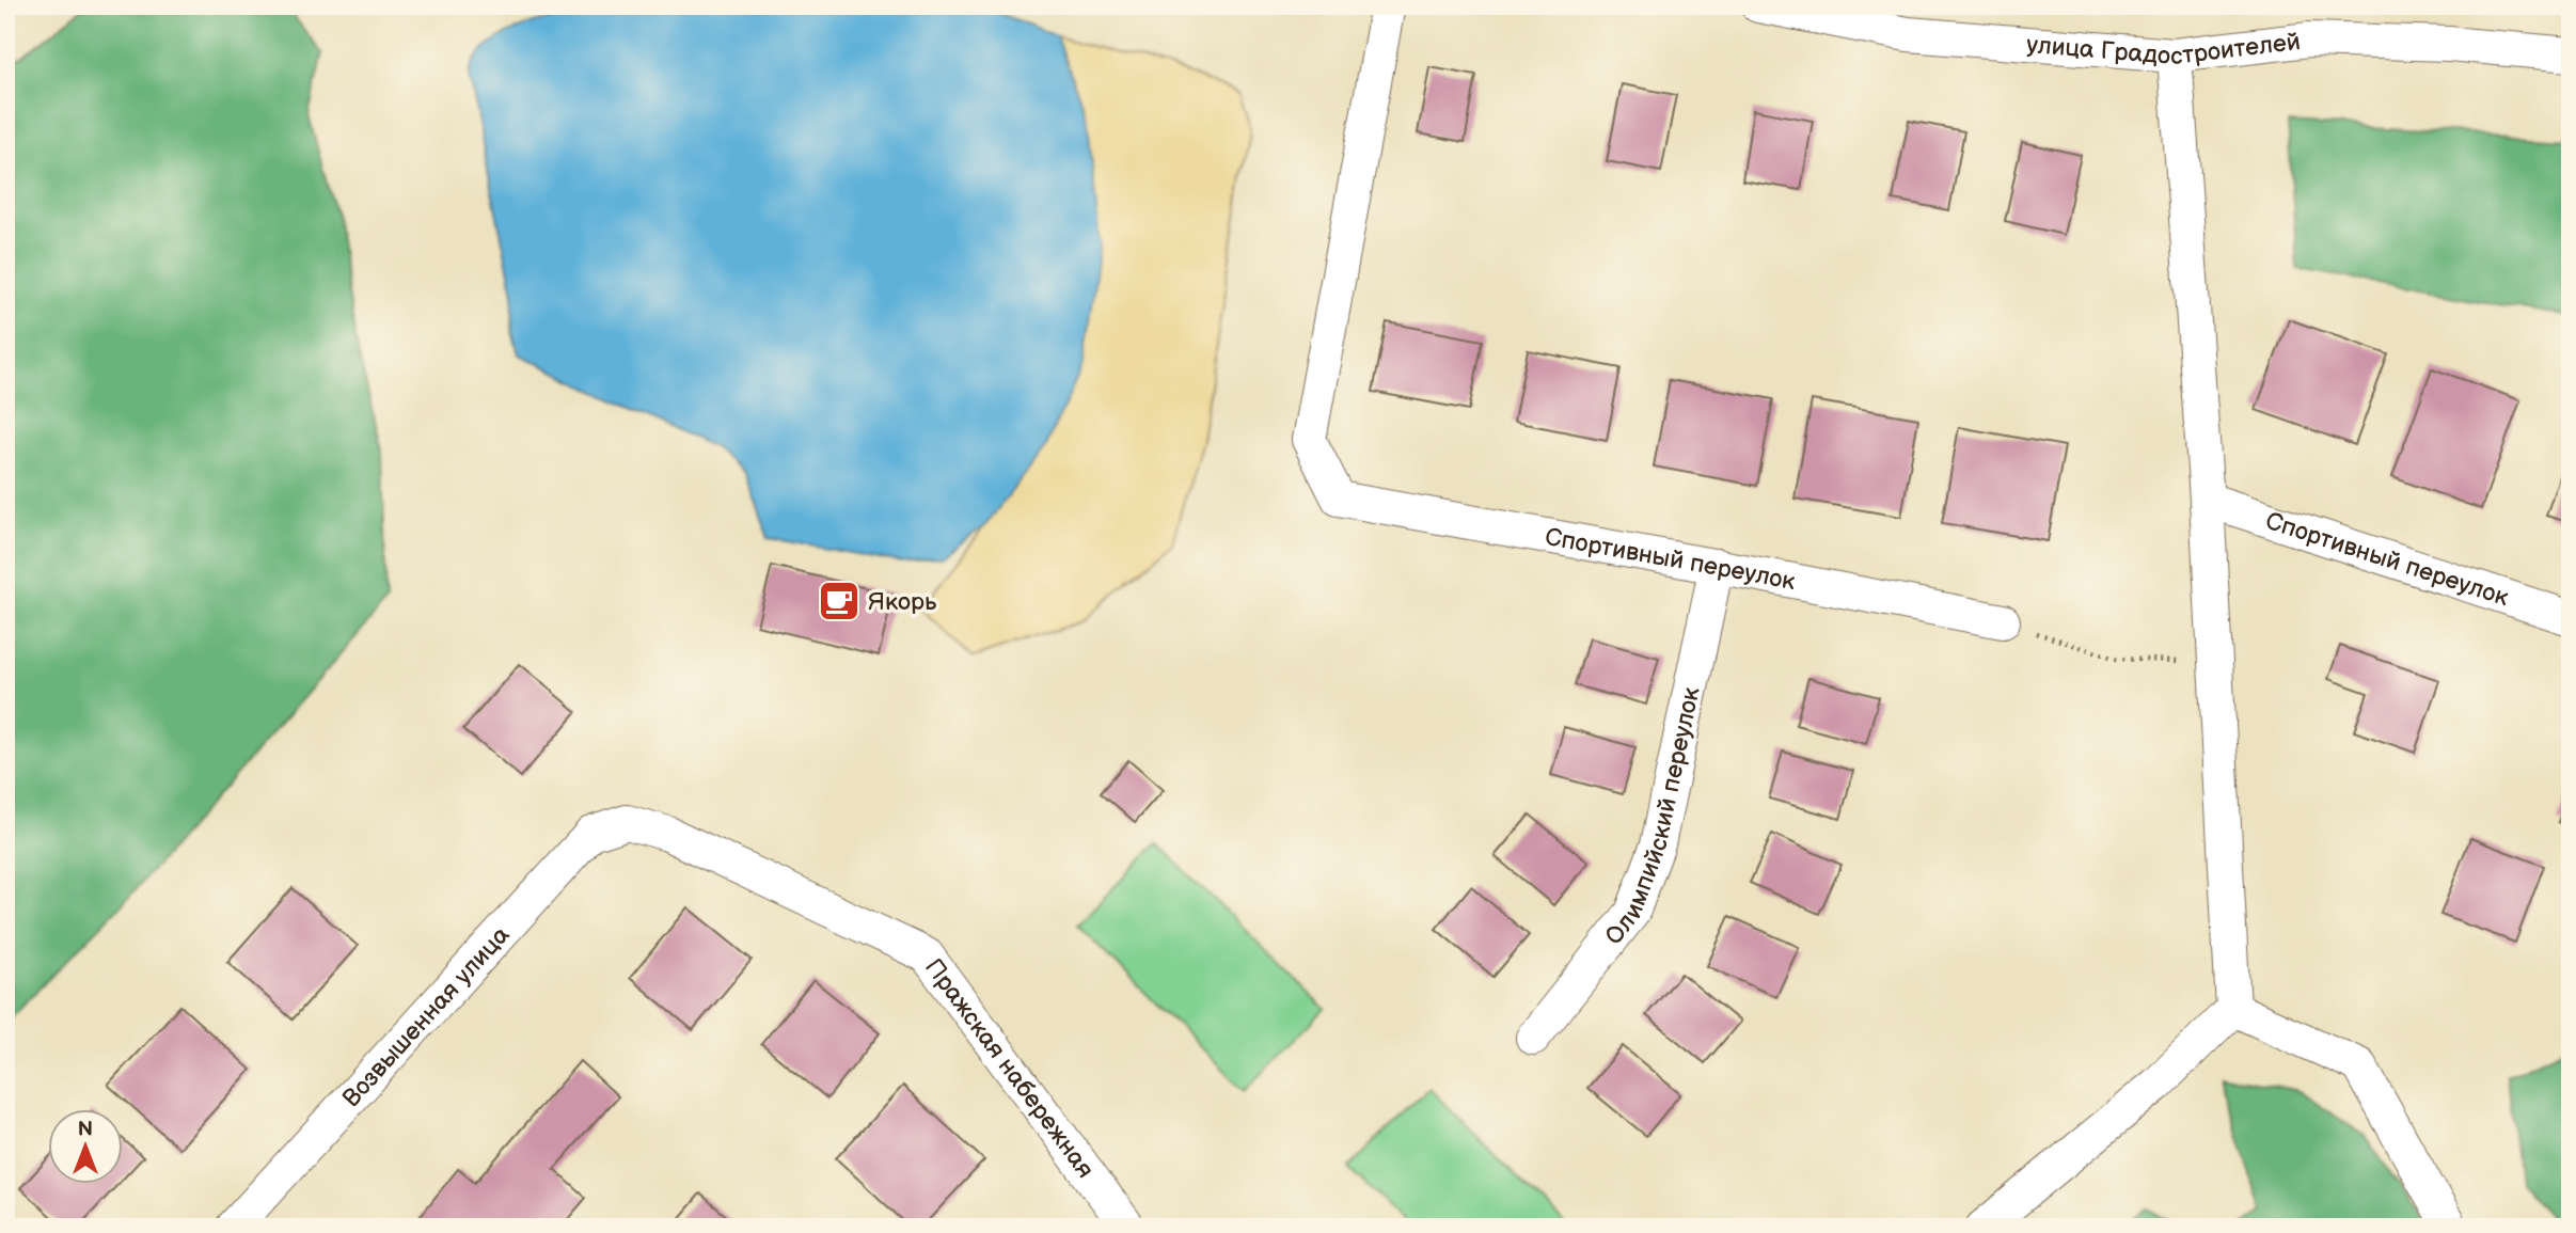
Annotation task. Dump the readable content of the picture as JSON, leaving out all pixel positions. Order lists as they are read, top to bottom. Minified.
{"streets":{"street":["улица Градостроителей","Спортивный переулок","Олимпийский переулок","Возвышенная улица","Пражская набережная"]},"crossings":[["Спортивный переулок","Олимпийский переулок"],["Возвышенная улица","Пражская набережная"]],"places":{"cafe":["Якорь"]},"north":"top"}
